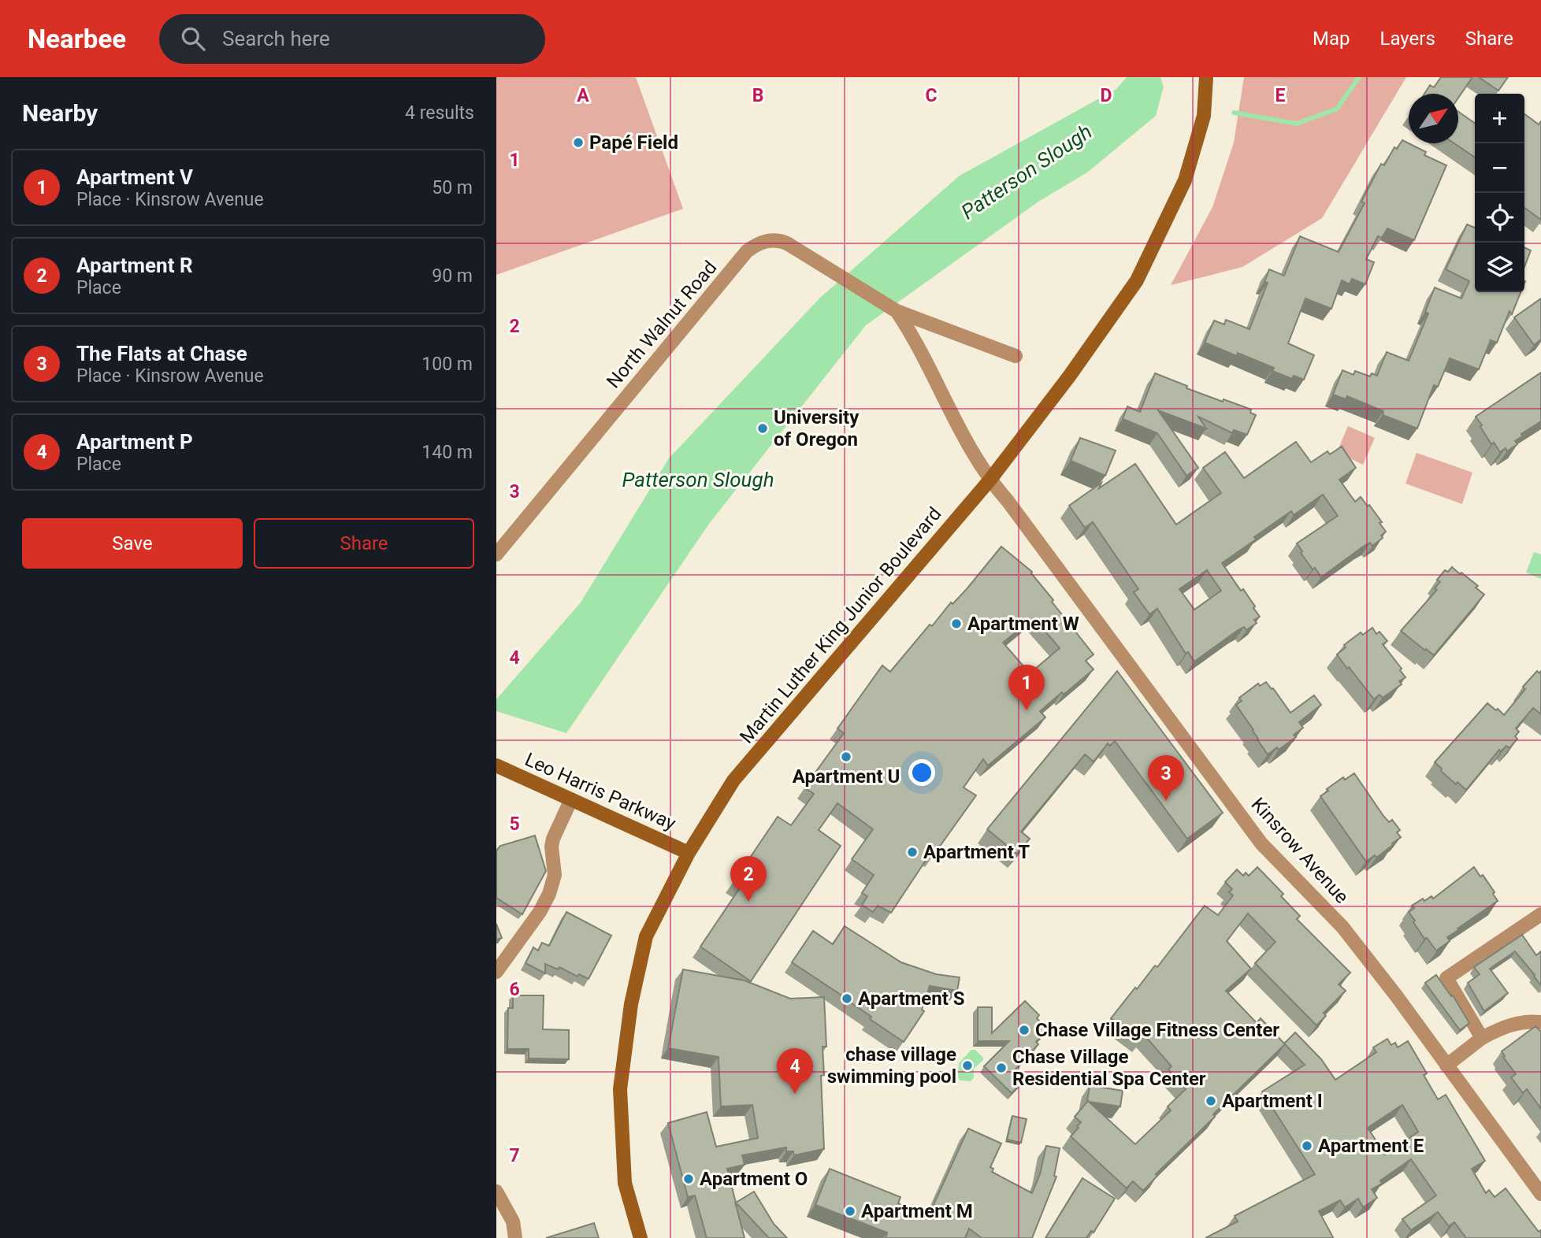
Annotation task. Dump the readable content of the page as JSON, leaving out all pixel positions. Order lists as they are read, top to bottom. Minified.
{"streets":{"main road":["Martin Luther King Junior Boulevard","Leo Harris Parkway"],"street":["North Walnut Road","Kinsrow Avenue"]},"crossings":[["North Walnut Road","Martin Luther King Junior Boulevard"],["North Walnut Road","Kinsrow Avenue"],["Martin Luther King Junior Boulevard","Leo Harris Parkway"],["Martin Luther King Junior Boulevard","Kinsrow Avenue"]],"water":["Patterson Slough"],"places":["Papé Field","University of Oregon","Apartment W","Apartment U","Apartment T","Apartment S","Chase Village Fitness Center","chase village swimming pool","Chase Village Residential Spa Center","Apartment I","Apartment E","Apartment O","Apartment M"],"north":"top right","page":{"header":"Nearbee","search":"Search here","nav":["Map","Layers","Share"],"heading":["Nearby","4 results"],"map_buttons":["+","−"],"list":[{"mark":"1","name":"Apartment V","note":"Place · Kinsrow Avenue","value":"50 m"},{"mark":"2","name":"Apartment R","note":"Place","value":"90 m"},{"mark":"3","name":"The Flats at Chase","note":"Place · Kinsrow Avenue","value":"100 m"},{"mark":"4","name":"Apartment P","note":"Place","value":"140 m"}],"buttons":["Save","Share"],"pins":["1","3","2","4"]},"grid":{"columns":["A","B","C","D","E"],"rows":["1","2","3","4","5","6","7"]}}
